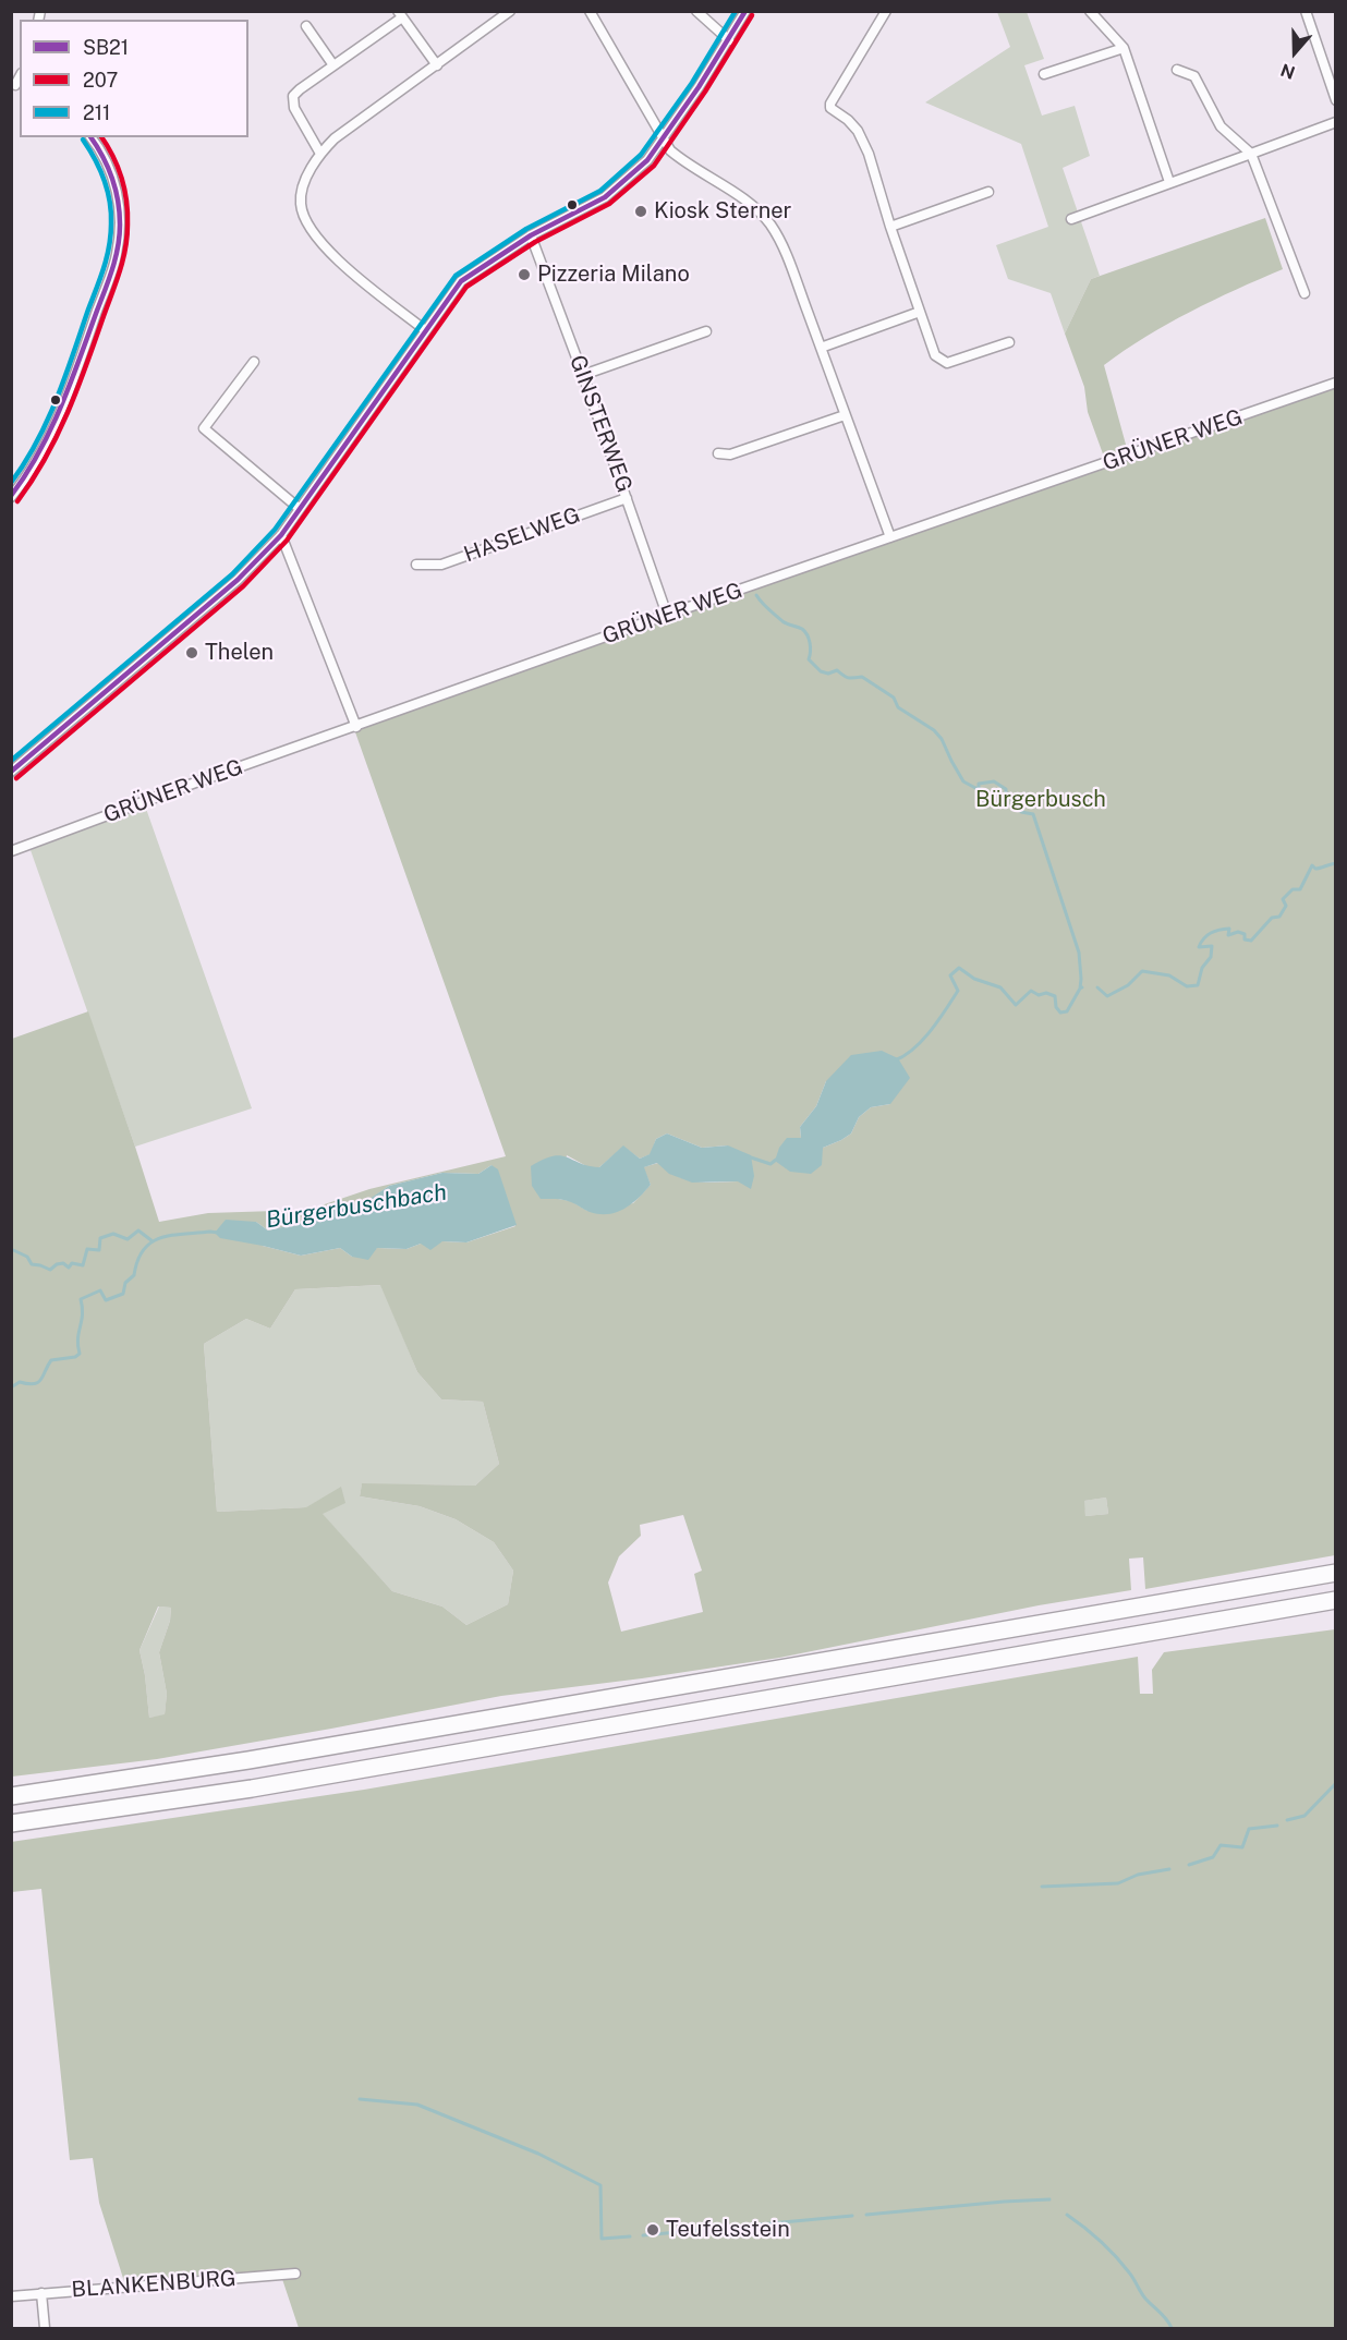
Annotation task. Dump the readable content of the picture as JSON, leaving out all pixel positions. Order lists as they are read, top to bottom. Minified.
{"streets":{"street":["GINSTERWEG","GRÜNER WEG","HASELWEG","BLANKENBURG"]},"crossings":[["GINSTERWEG","GRÜNER WEG"],["GINSTERWEG","HASELWEG"]],"water":["Bürgerbuschbach"],"parks":["Bürgerbusch"],"places":["Kiosk Sterner","Pizzeria Milano","Thelen","Teufelsstein"],"lines":["transit line SB21","transit line 211","transit line 207"],"legend":["SB21","207","211"],"north":"bottom"}
